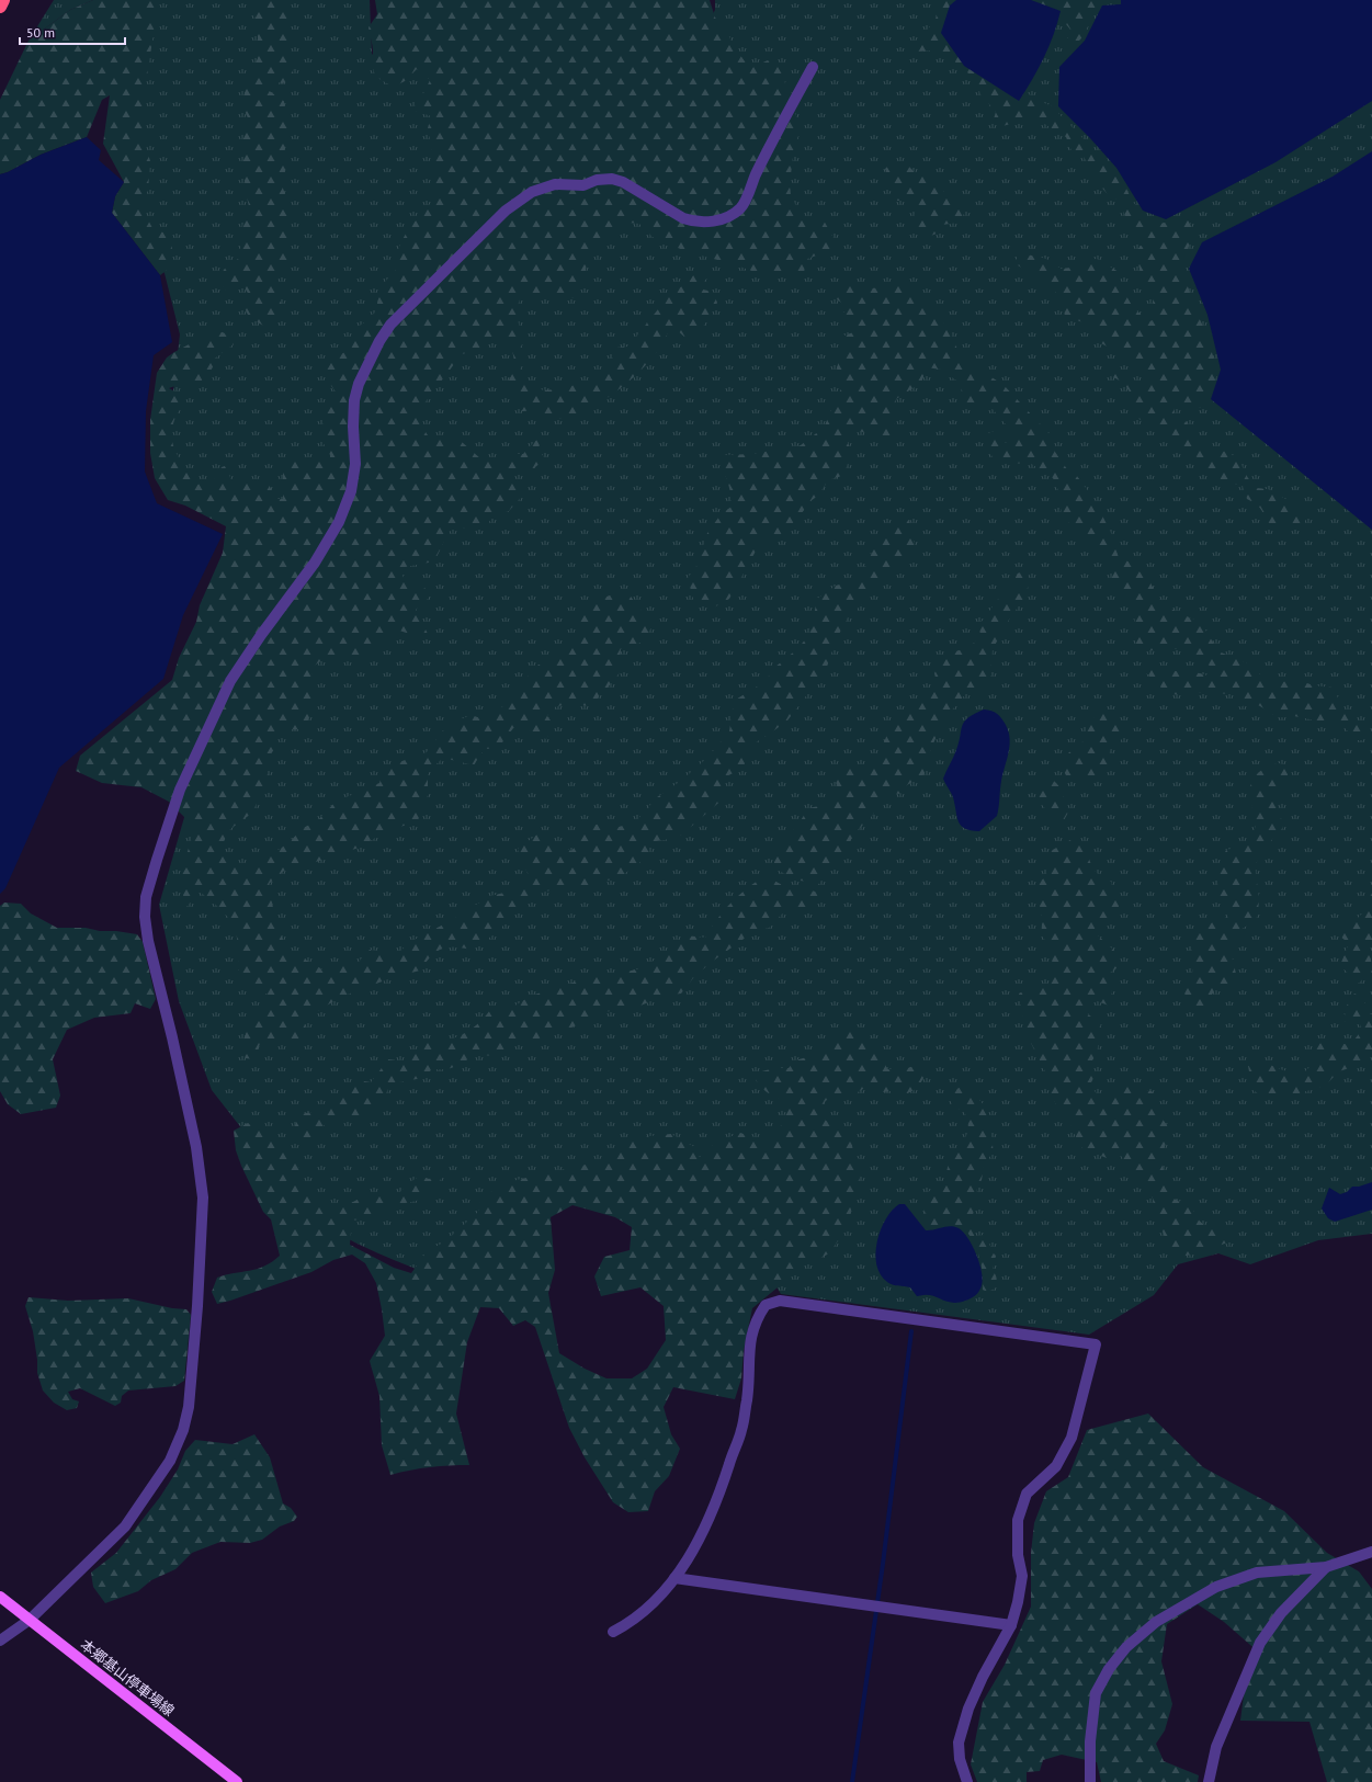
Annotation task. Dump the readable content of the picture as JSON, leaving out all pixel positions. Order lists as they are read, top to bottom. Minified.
{"streets":{"main road":["本郷基山停車場線"]},"scale_bar":"50 m"}
